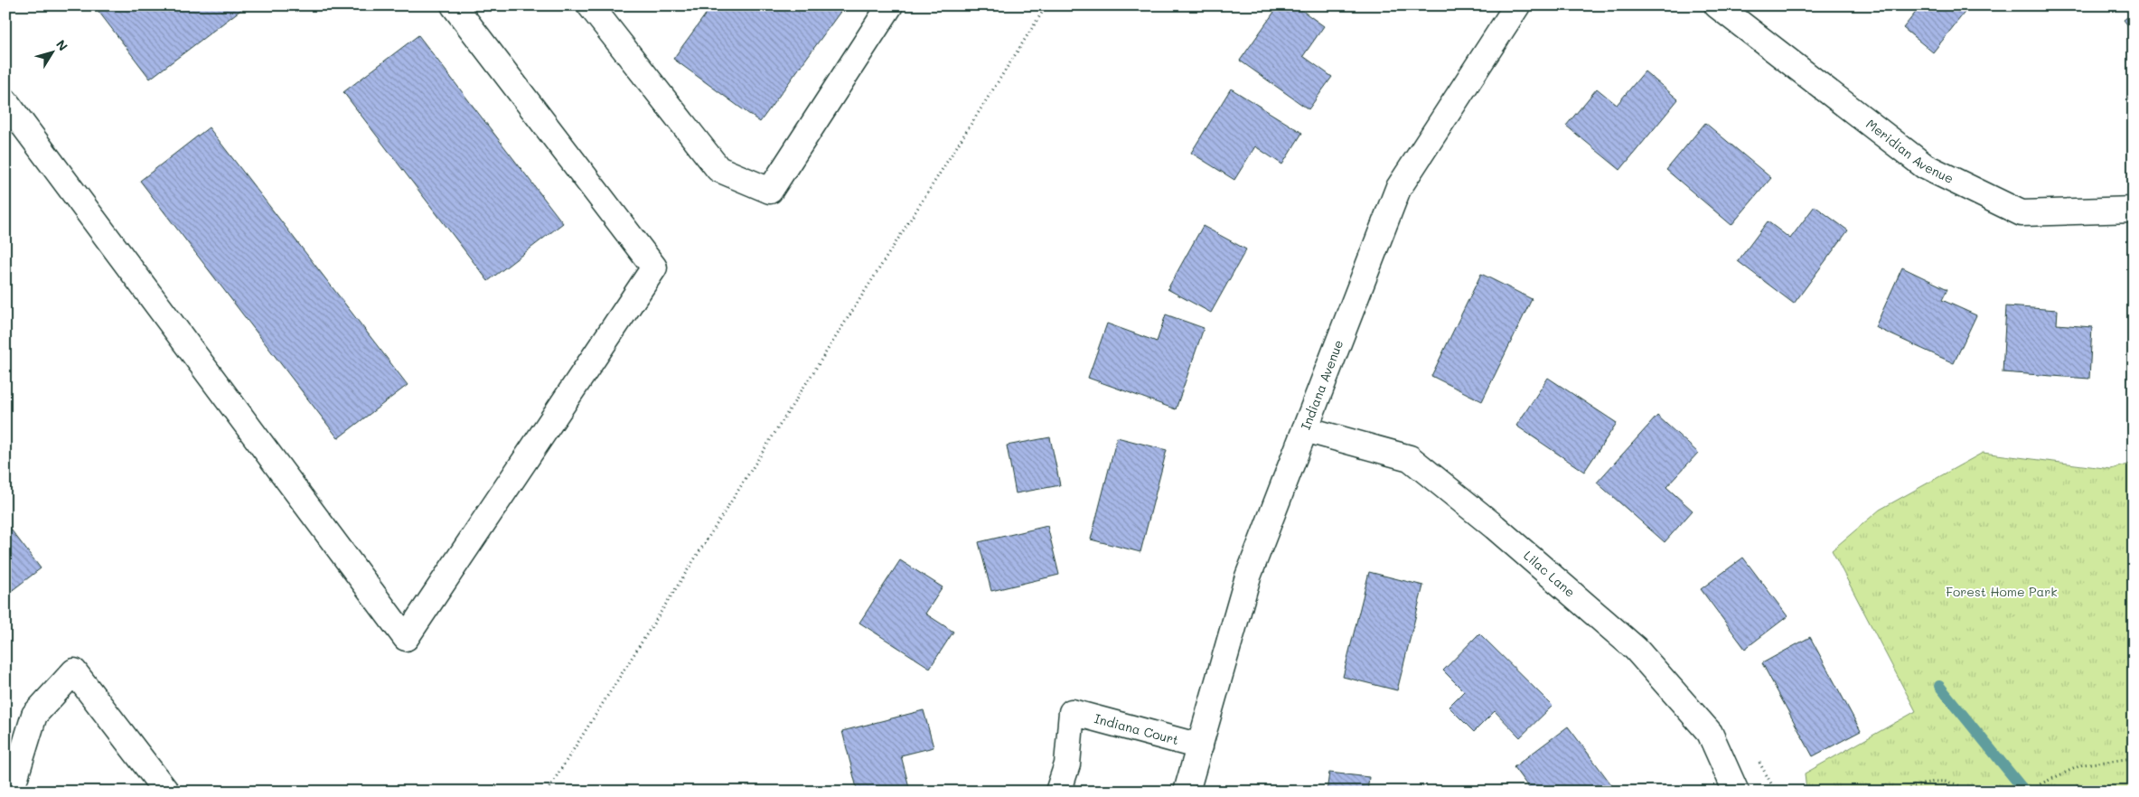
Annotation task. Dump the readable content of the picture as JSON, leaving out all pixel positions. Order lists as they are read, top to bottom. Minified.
{"streets":{"street":["Meridian Avenue","Indiana Avenue","Lilac Lane","Indiana Court"]},"crossings":[["Indiana Avenue","Lilac Lane"],["Indiana Avenue","Indiana Court"]],"parks":["Forest Home Park"],"north":"top right"}
